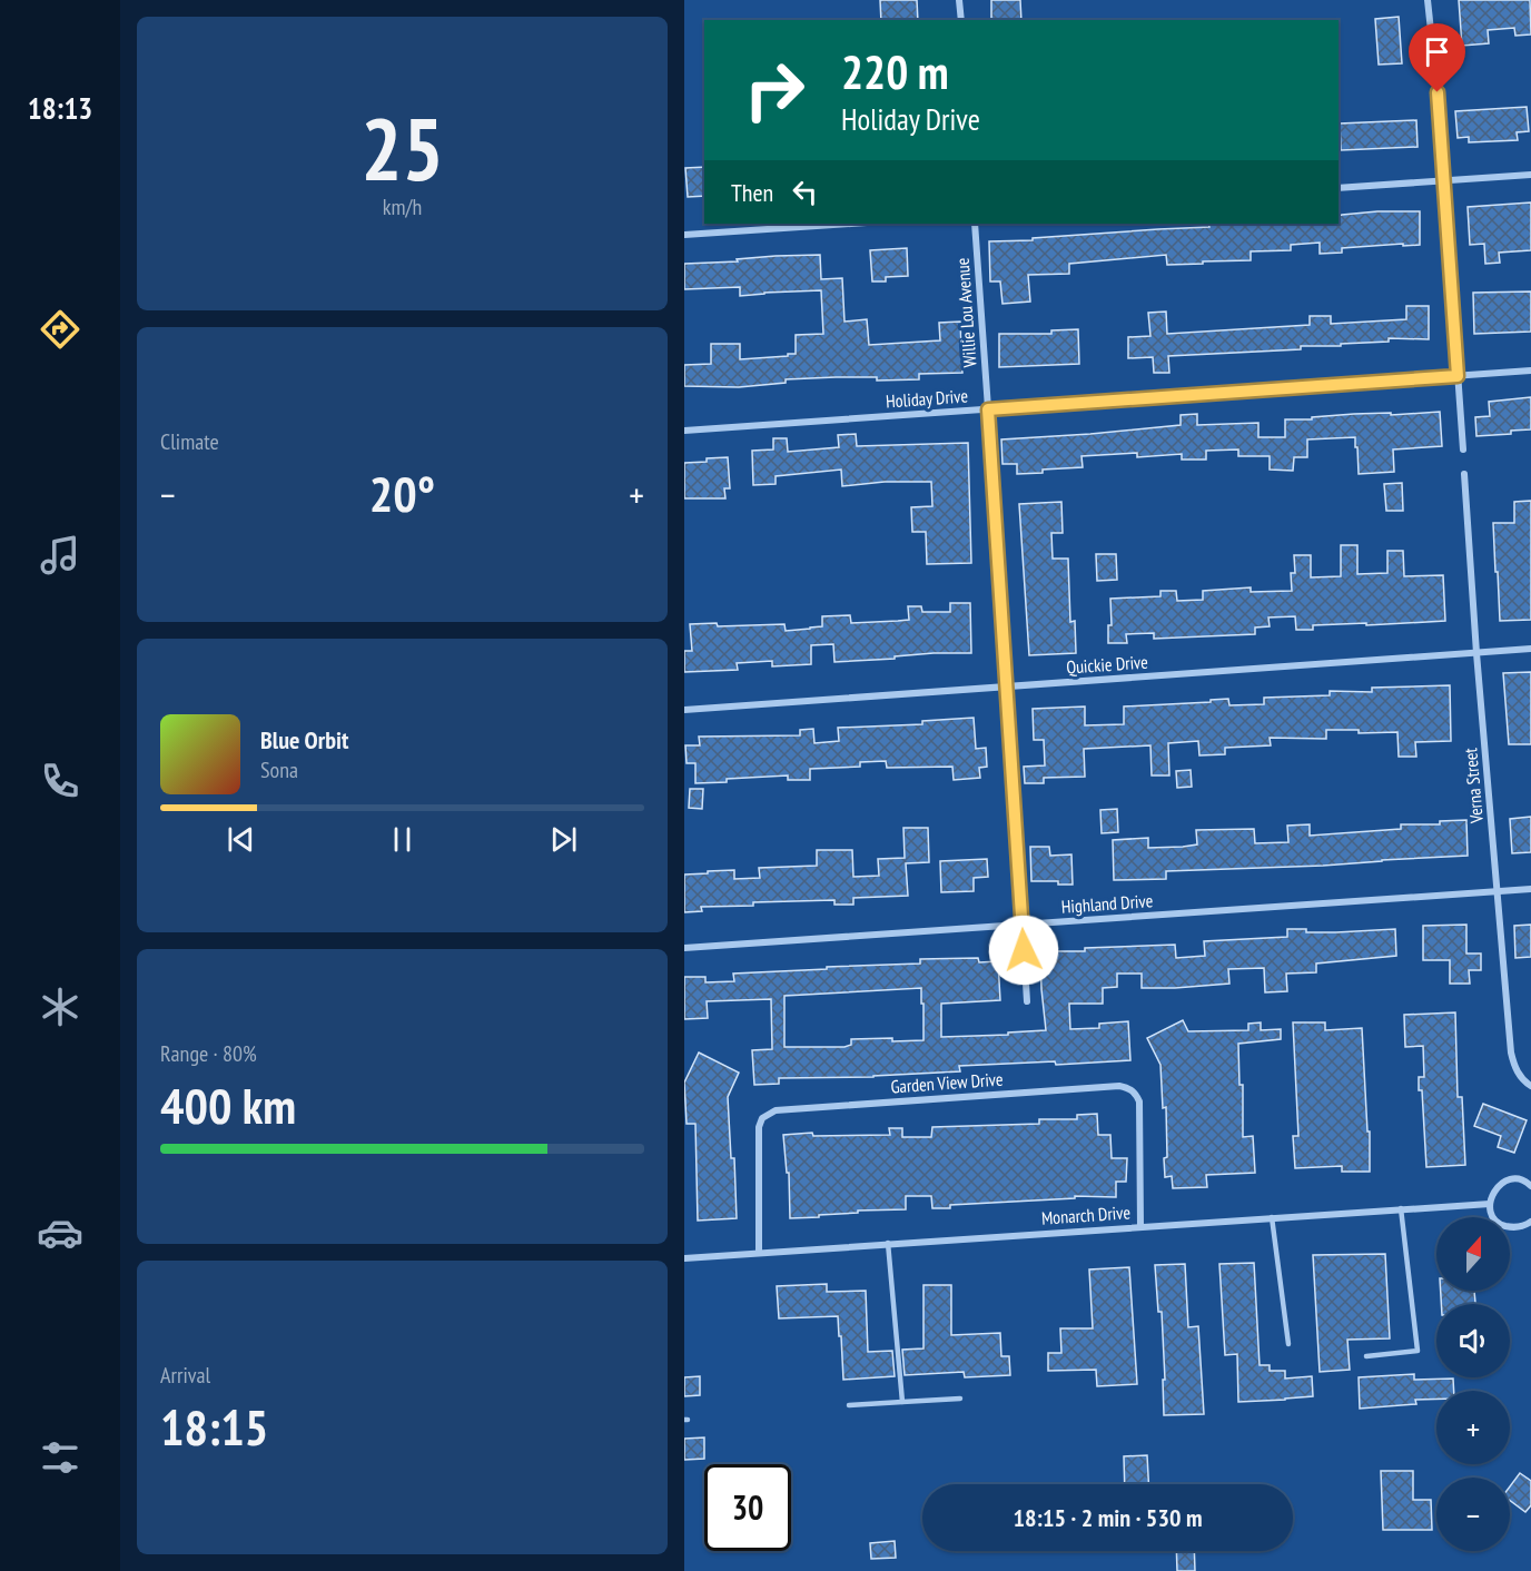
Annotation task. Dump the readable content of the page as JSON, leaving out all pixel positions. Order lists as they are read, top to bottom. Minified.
{"streets":{"street":["Willie Lou Avenue","Holiday Drive","Quickie Drive","Verna Street","Highland Drive","Garden View Drive","Monarch Drive"]},"crossings":[["Willie Lou Avenue","Holiday Drive"],["Willie Lou Avenue","Quickie Drive"],["Willie Lou Avenue","Highland Drive"],["Quickie Drive","Verna Street"],["Verna Street","Highland Drive"],["Garden View Drive","Monarch Drive"]],"north":"top","page":{"tabs":"18:13","tile":[["25","km/h"],"Climate",["Range · 80%","400 km"],["Arrival","18:15"]],"turn":["220 m","Holiday Drive"],"then":"Then","heat":["−","20°","+"],"song":["Blue Orbit","Sona"],"map_buttons":["+","−"],"limit":"30","trip":"18:15 · 2 min · 530 m"}}
